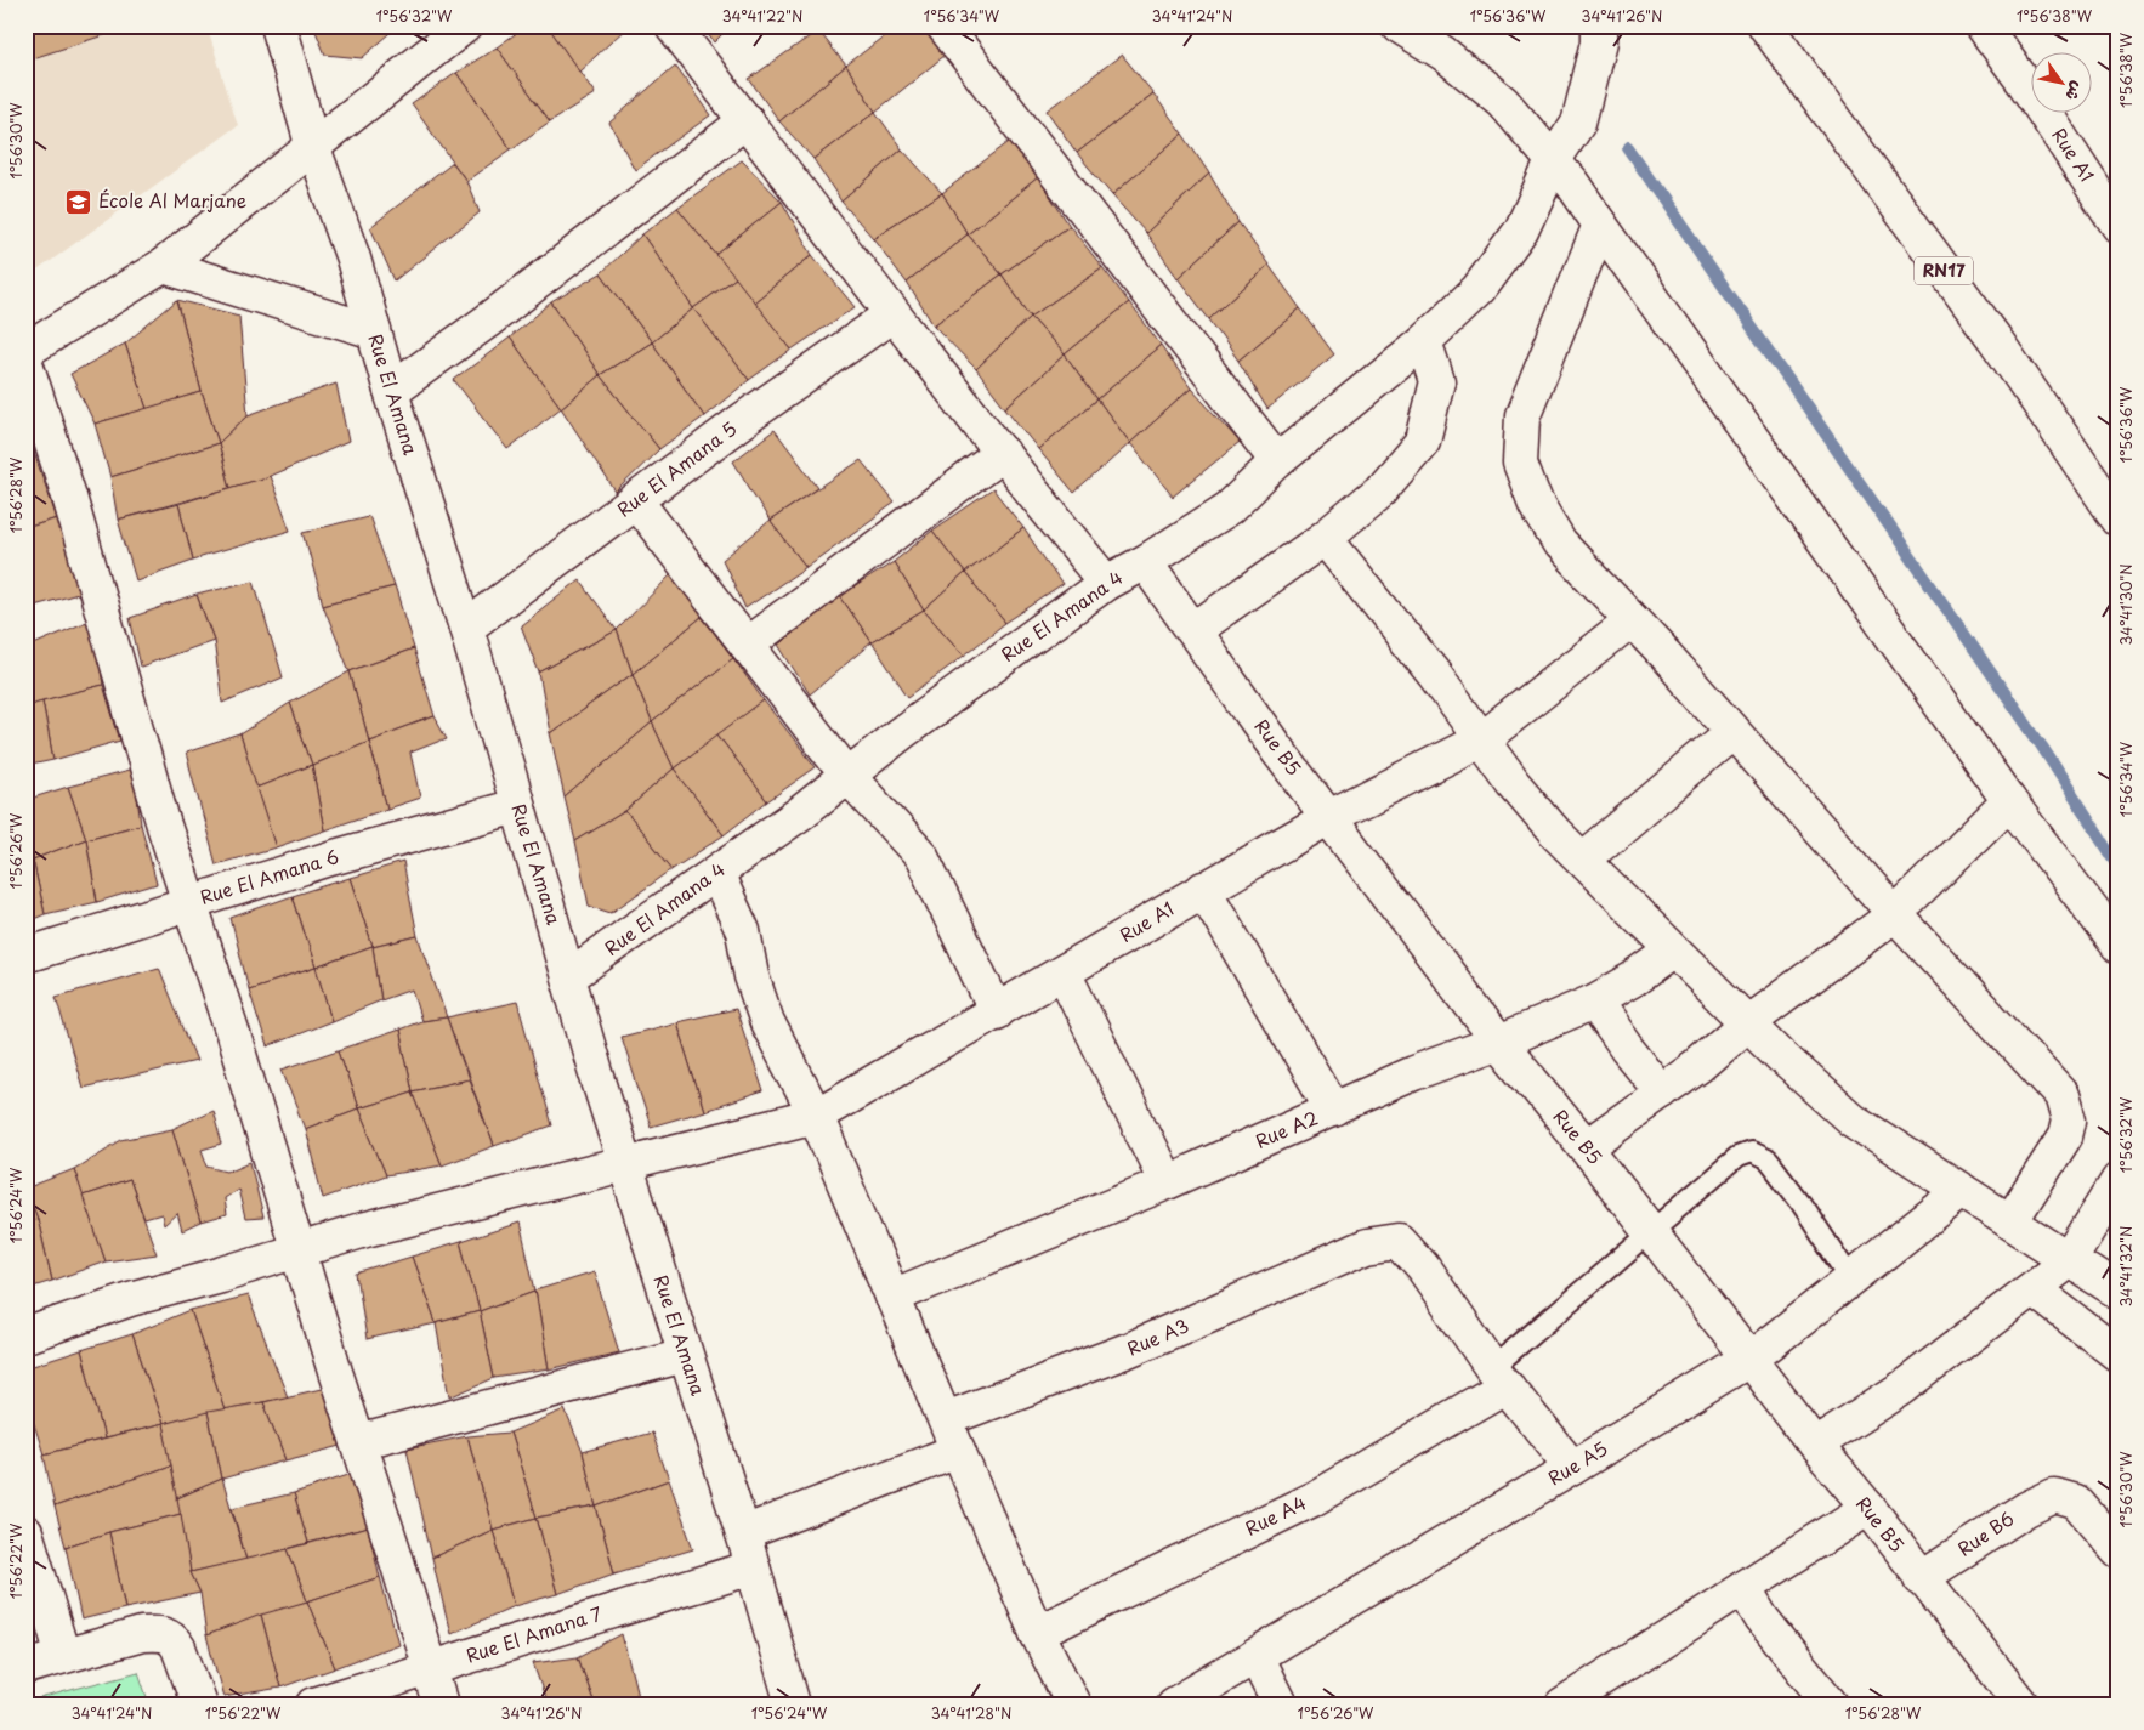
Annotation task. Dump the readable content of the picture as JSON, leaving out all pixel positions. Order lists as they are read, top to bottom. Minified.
{"streets":{"main road":["Rue A1","RN17","Rue El Amana","Rue El Amana 5","Rue El Amana 4","Rue B5","Rue El Amana 6","Rue A2","Rue A3","Rue A5","Rue A4","Rue B6","Rue El Amana 7"]},"crossings":[["Rue A1","Rue El Amana"],["Rue A1","Rue B5"],["Rue El Amana","Rue El Amana 5"],["Rue El Amana","Rue El Amana 4"],["Rue El Amana","Rue El Amana 6"],["Rue El Amana","Rue El Amana 7"],["Rue El Amana 4","Rue B5"],["Rue B5","Rue A2"],["Rue B5","Rue A5"],["Rue B5","Rue B6"],["Rue A3","Rue A4"]],"places":{"school or university":["École Al Marjane"]},"north":"bottom right","coordinates":["1°56'32\"W","34°41'22\"N","1°56'34\"W","34°41'24\"N","1°56'36\"W","34°41'26\"N","1°56'38\"W","1°56'30\"W","1°56'28\"W","34°41'30\"N","1°56'26\"W","1°56'24\"W","34°41'32\"N","1°56'22\"W","34°41'28\"N"]}
